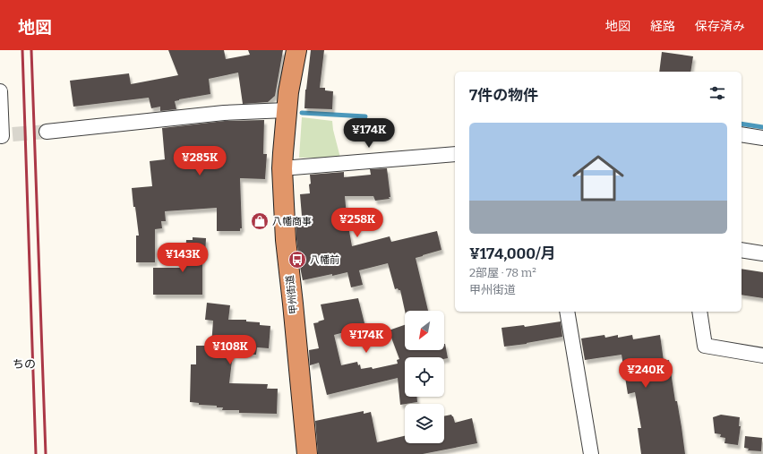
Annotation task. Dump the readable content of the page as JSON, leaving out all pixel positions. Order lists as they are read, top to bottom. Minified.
{"streets":{"highway":["甲州街道"]},"districts":["ちの"],"places":{"shop":["八幡商事"],"bus stop":["八幡前"]},"north":"bottom left","page":{"header":"地図","nav":["地図","経路","保存済み"],"heading":"7件の物件","list":[{"name":"¥174,000/月","note":"2部屋 · 78 m² · 甲州街道"}],"price":["¥174K","¥285K","¥258K","¥143K","¥174K","¥108K","¥240K"]}}
